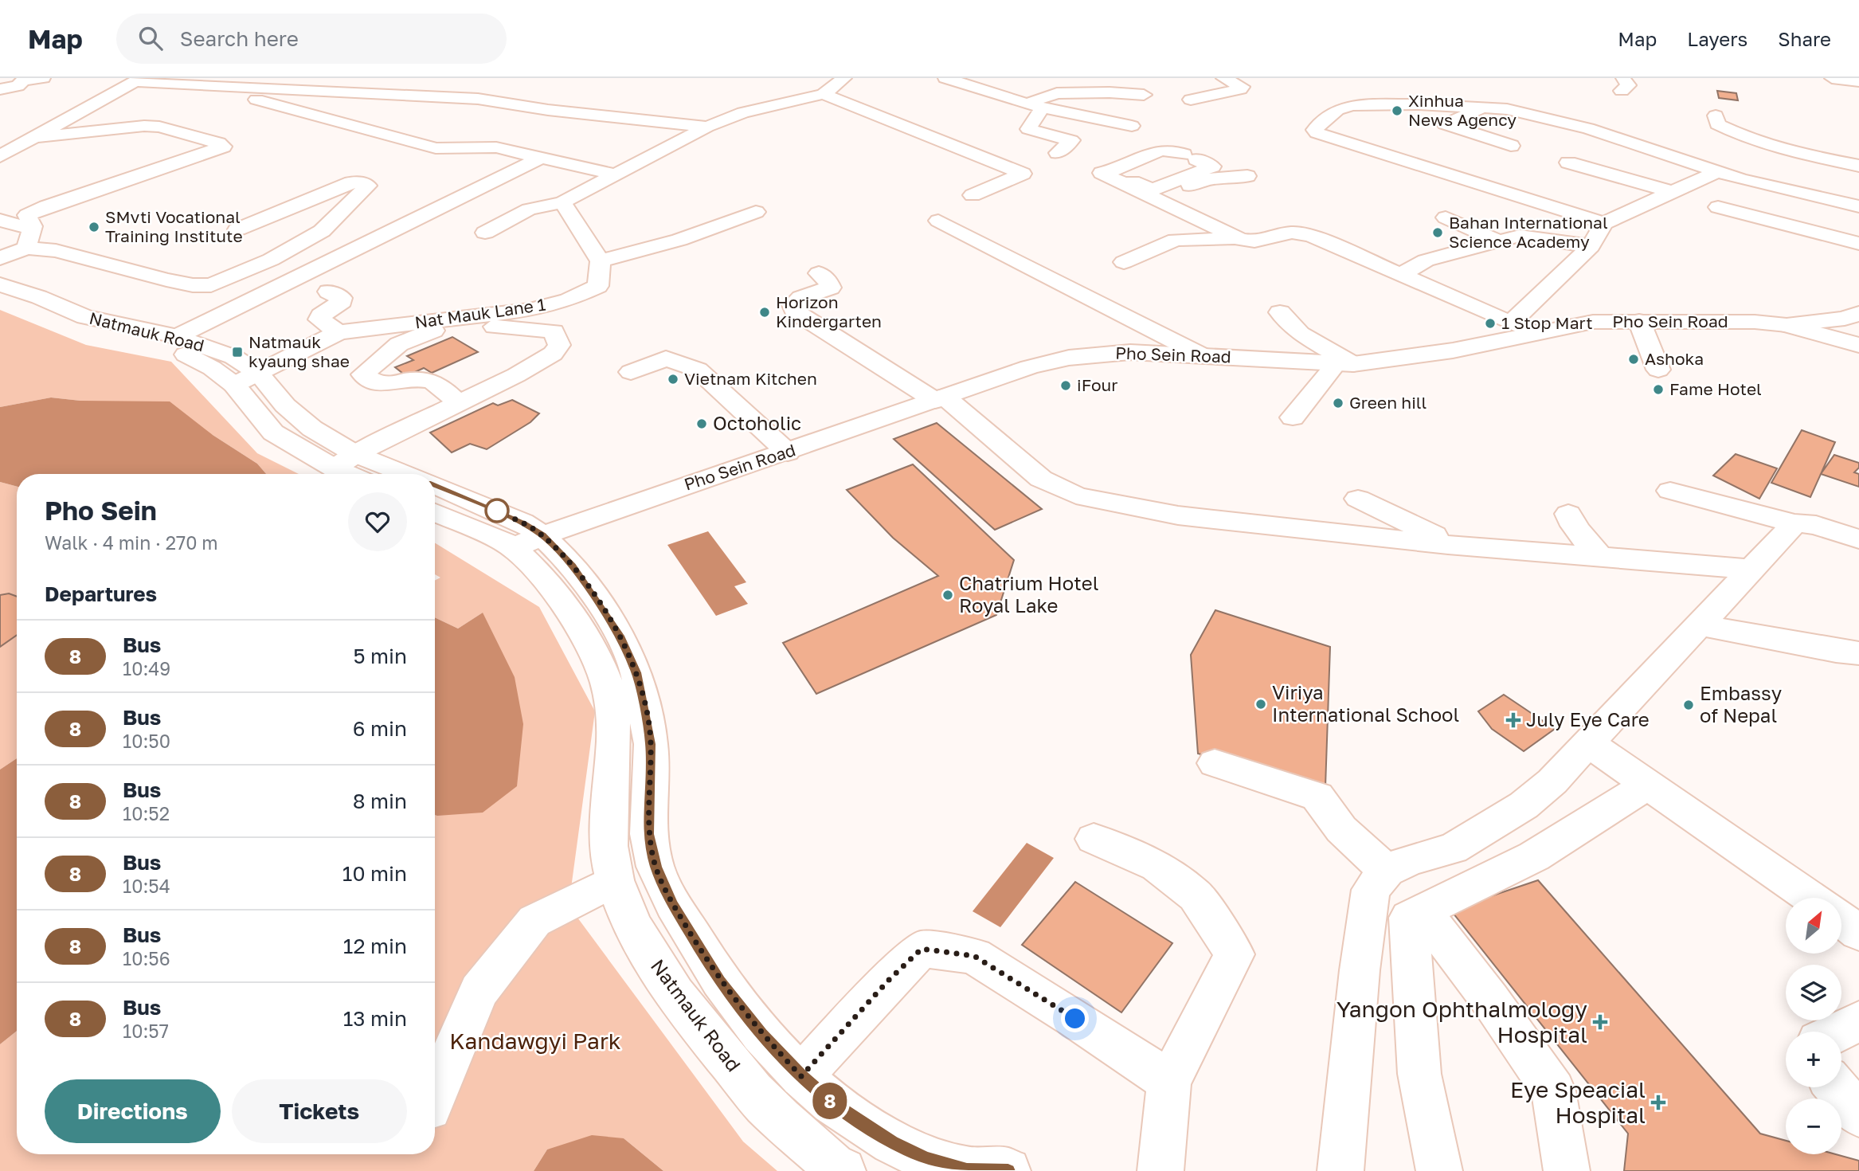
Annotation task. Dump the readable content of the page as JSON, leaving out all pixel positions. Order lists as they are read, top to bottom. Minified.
{"streets":{"street":["Nat Mauk Lane 1","Pho Sein Road","Natmauk Road"]},"crossings":[["Nat Mauk Lane 1","Natmauk Road"],["Pho Sein Road","Natmauk Road"]],"parks":["Kandawgyi Park"],"places":{"other":["Xinhua News Agency","SMvti Vocational Training Institute","Bahan International Science Academy","Horizon Kindergarten","1 Stop Mart","Ashoka","Vietnam Kitchen","iFour","Fame Hotel","Green hill","Octoholic","Chatrium Hotel Royal Lake","Viriya International School","Embassy of Nepal"],"transit":["Natmauk kyaung shae"],"health":["July Eye Care","Yangon Ophthalmology Hospital","Eye Speacial Hospital"]},"lines":["bus line 8"],"north":"top right","page":{"header":"Map","search":"Search here","nav":["Map","Layers","Share"],"on_map":"8","heading":[["Pho Sein","Walk · 4 min · 270 m"],"Departures"],"list":[{"mark":"8","name":"Bus","note":"10:49","value":"5 min"},{"mark":"8","name":"Bus","note":"10:50","value":"6 min"},{"mark":"8","name":"Bus","note":"10:52","value":"8 min"},{"mark":"8","name":"Bus","note":"10:54","value":"10 min"},{"mark":"8","name":"Bus","note":"10:56","value":"12 min"},{"mark":"8","name":"Bus","note":"10:57","value":"13 min"}],"map_buttons":["+","−"],"buttons":["Directions","Tickets"]}}
